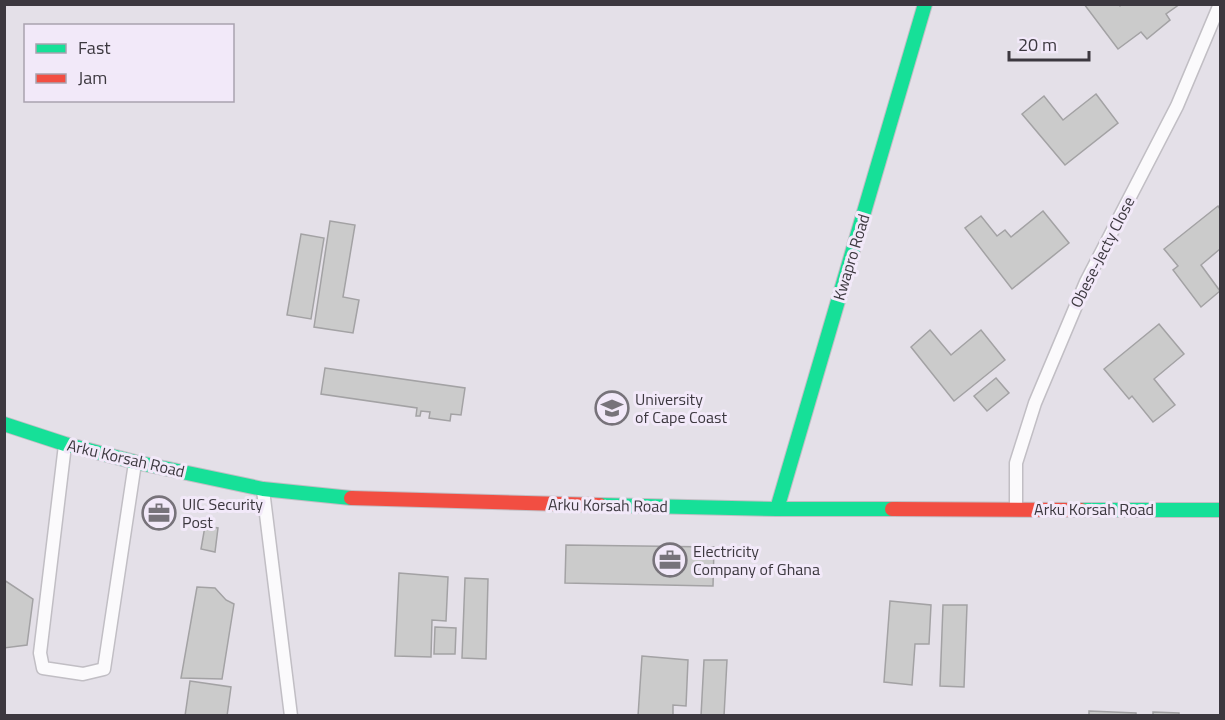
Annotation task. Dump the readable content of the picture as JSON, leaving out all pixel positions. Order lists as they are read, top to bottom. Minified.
{"streets":{"street":["Kwapro Road","Arku Korsah Road"],"lane":["Obese-Jecty Close"]},"crossings":[["Obese-Jecty Close","Arku Korsah Road"],["Kwapro Road","Arku Korsah Road"]],"places":{"school or university":["University of Cape Coast"],"office":["UIC Security Post","Electricity Company of Ghana"]},"legend":["Fast","Jam"],"scale_bar":"20 m"}
